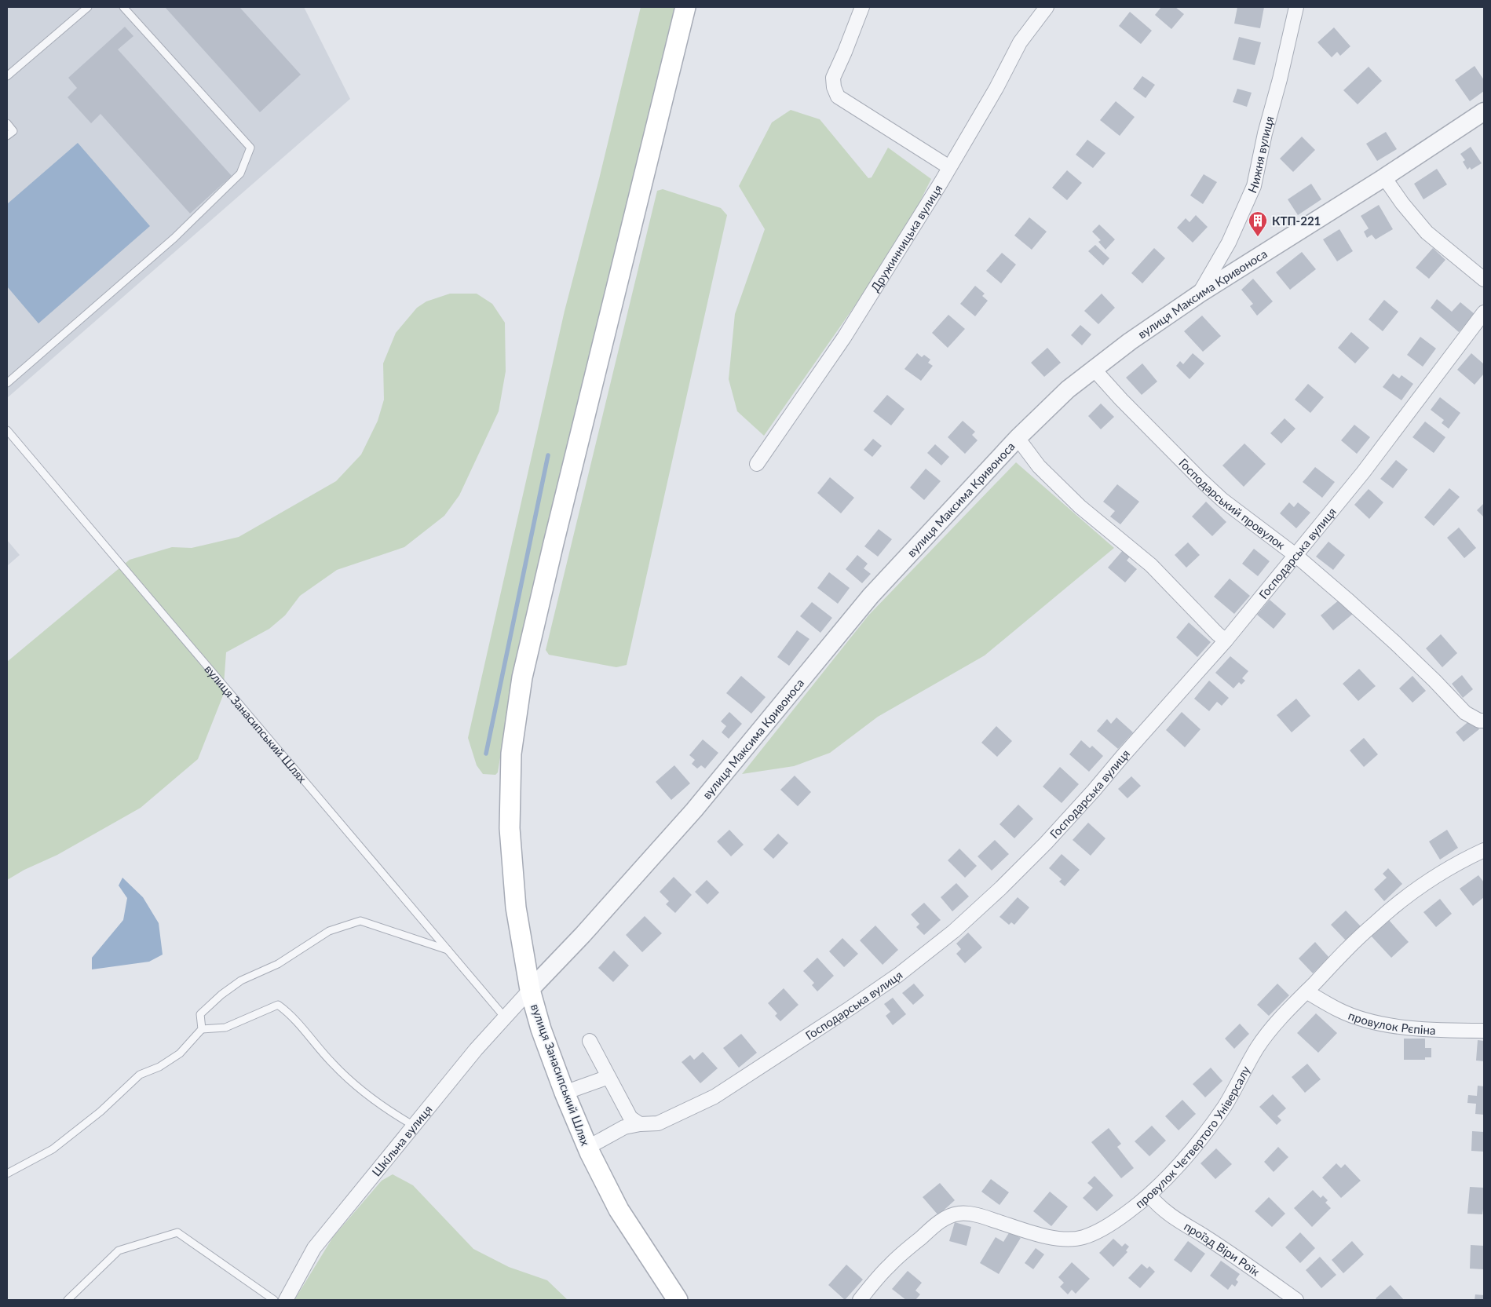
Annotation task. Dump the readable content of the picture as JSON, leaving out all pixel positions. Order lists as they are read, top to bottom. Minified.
{"streets":{"main road":["вулиця Занасипський Шлях"],"street":["Нижня вулиця","Дружинницька вулиця","вулиця Максима Кривоноса","Господарський провулок","Господарська вулиця","провулок Рєпіна","провулок Четвертого Універсалу","Шкільна вулиця","проїзд Віри Роїк"]},"crossings":[["Нижня вулиця","вулиця Максима Кривоноса"],["вулиця Максима Кривоноса","Господарський провулок"],["вулиця Максима Кривоноса","вулиця Занасипський Шлях"],["вулиця Максима Кривоноса","Шкільна вулиця"],["Господарський провулок","Господарська вулиця"],["Господарська вулиця","вулиця Занасипський Шлях"],["вулиця Занасипський Шлях","Шкільна вулиця"],["провулок Рєпіна","провулок Четвертого Універсалу"],["провулок Четвертого Універсалу","проїзд Віри Роїк"]],"places":{"building":["КТП-221"]}}
